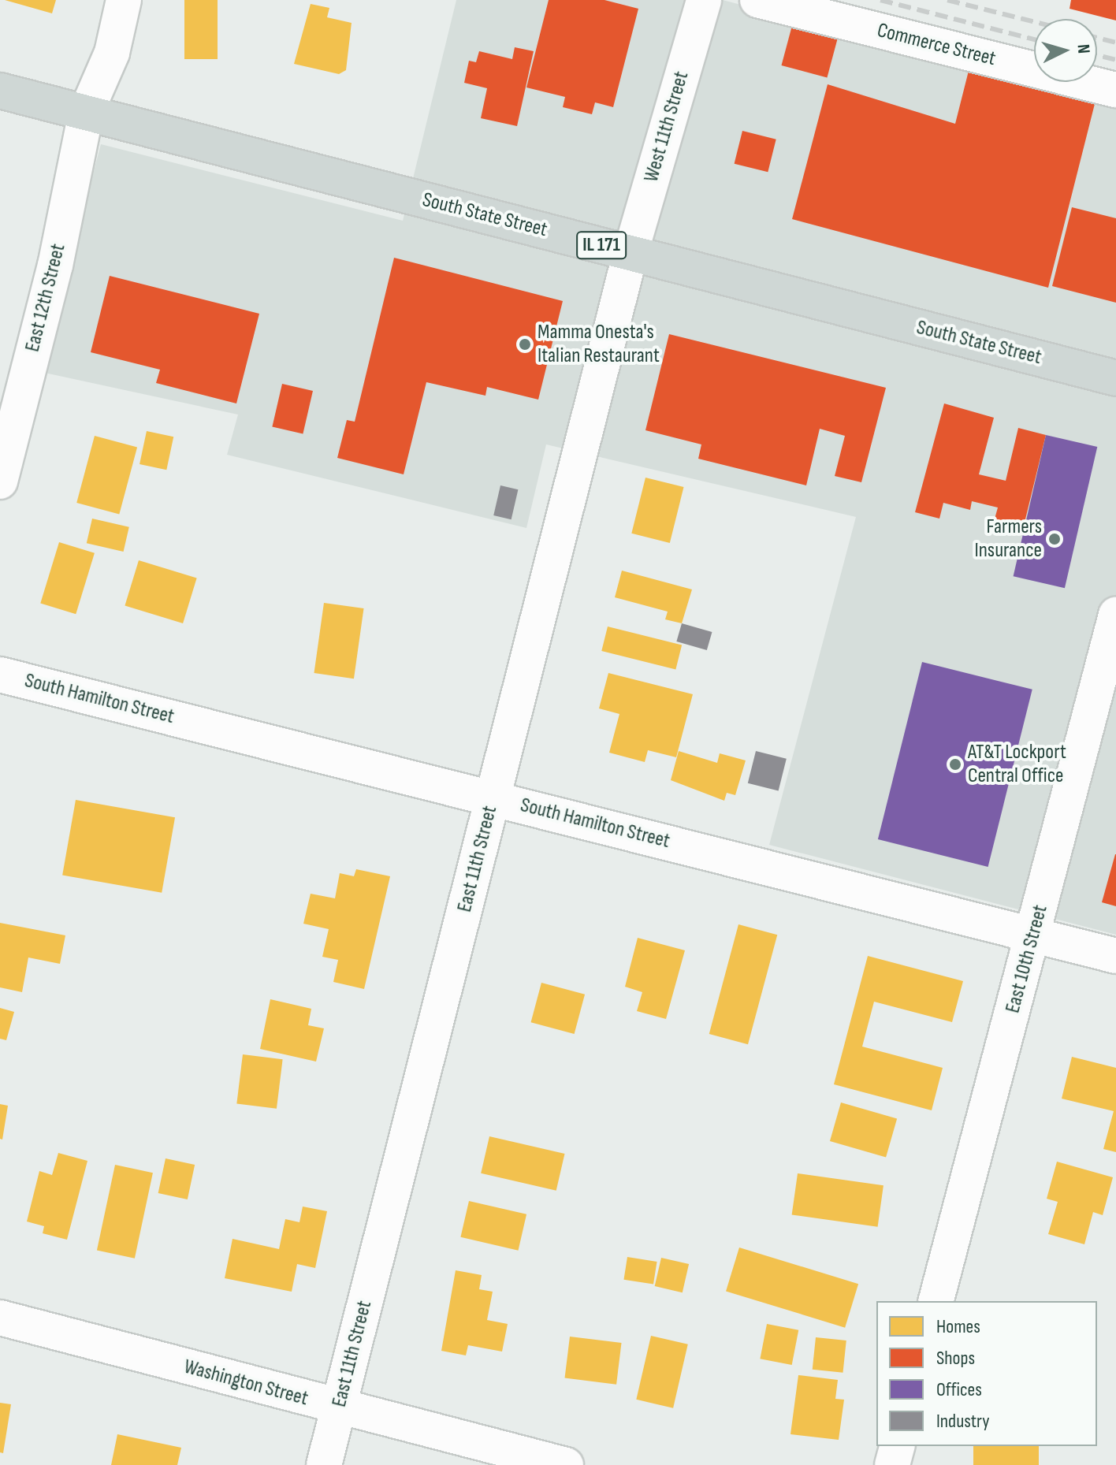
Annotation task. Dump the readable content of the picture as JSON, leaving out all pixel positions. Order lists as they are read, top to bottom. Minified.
{"streets":{"main road":["South State Street","IL 171"],"street":["Commerce Street","West 11th Street","East 12th Street","South Hamilton Street","East 11th Street","East 10th Street","Washington Street"]},"crossings":[["West 11th Street","South State Street"],["West 11th Street","East 11th Street"],["South State Street","East 12th Street"],["South State Street","East 11th Street"],["South Hamilton Street","East 11th Street"],["South Hamilton Street","East 10th Street"],["East 11th Street","Washington Street"]],"places":["Mamma Onesta's Italian Restaurant","Farmers Insurance","AT&T Lockport Central Office"],"legend":["Homes","Shops","Offices","Industry"],"north":"right"}
